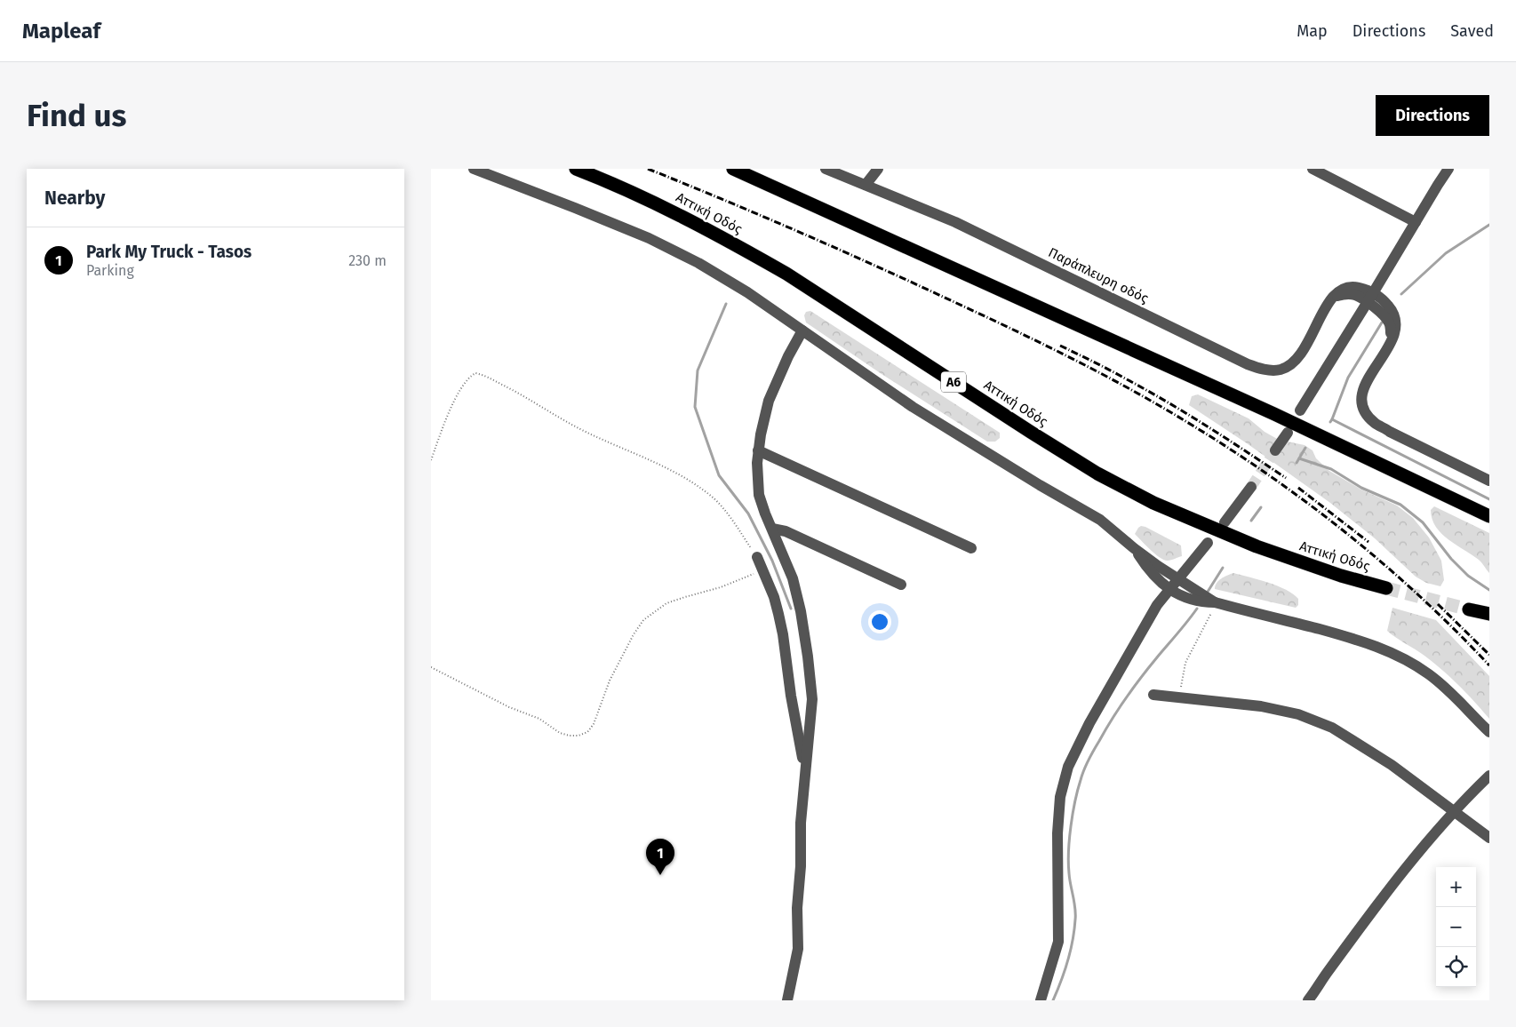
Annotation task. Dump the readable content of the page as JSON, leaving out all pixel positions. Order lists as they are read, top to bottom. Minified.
{"streets":{"highway":["Αττική Οδός","Α6"],"street":["Παράπλευρη οδός"]},"page":{"header":"Mapleaf","nav":["Map","Directions","Saved"],"buttons":"Directions","title":"Find us","heading":"Nearby","list":[{"mark":"1","name":"Park My Truck - Tasos","note":"Parking","value":"230 m"}],"pins":"1","map_buttons":["+","−"]}}
